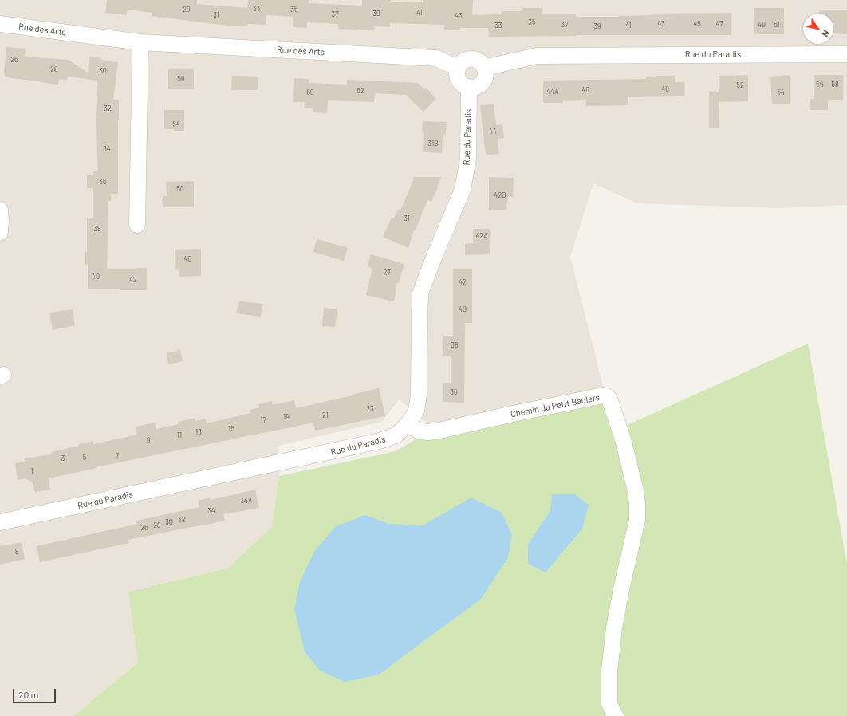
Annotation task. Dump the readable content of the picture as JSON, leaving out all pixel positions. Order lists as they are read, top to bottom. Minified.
{"streets":{"street":["Rue des Arts","Rue du Paradis","Chemin du Petit Baulers"]},"crossings":[["Rue des Arts","Rue du Paradis"],["Rue du Paradis","Chemin du Petit Baulers"]],"house_numbers":["33","29","35","41","39","37","31","43","35","43","45","47","37","49","51","33","41","39","26","28","30","56","56","58","52","48","46","62","44A","60","54","32","54","44","31B","34","36","50","42B","31","38","42A","46","27","40","42","42","40","38","36","23","21","19","17","15","13","11","9","7","5","3","1","34A","34","32","30","28","26","8"],"scale_bar":"20 m","north":"bottom right"}
